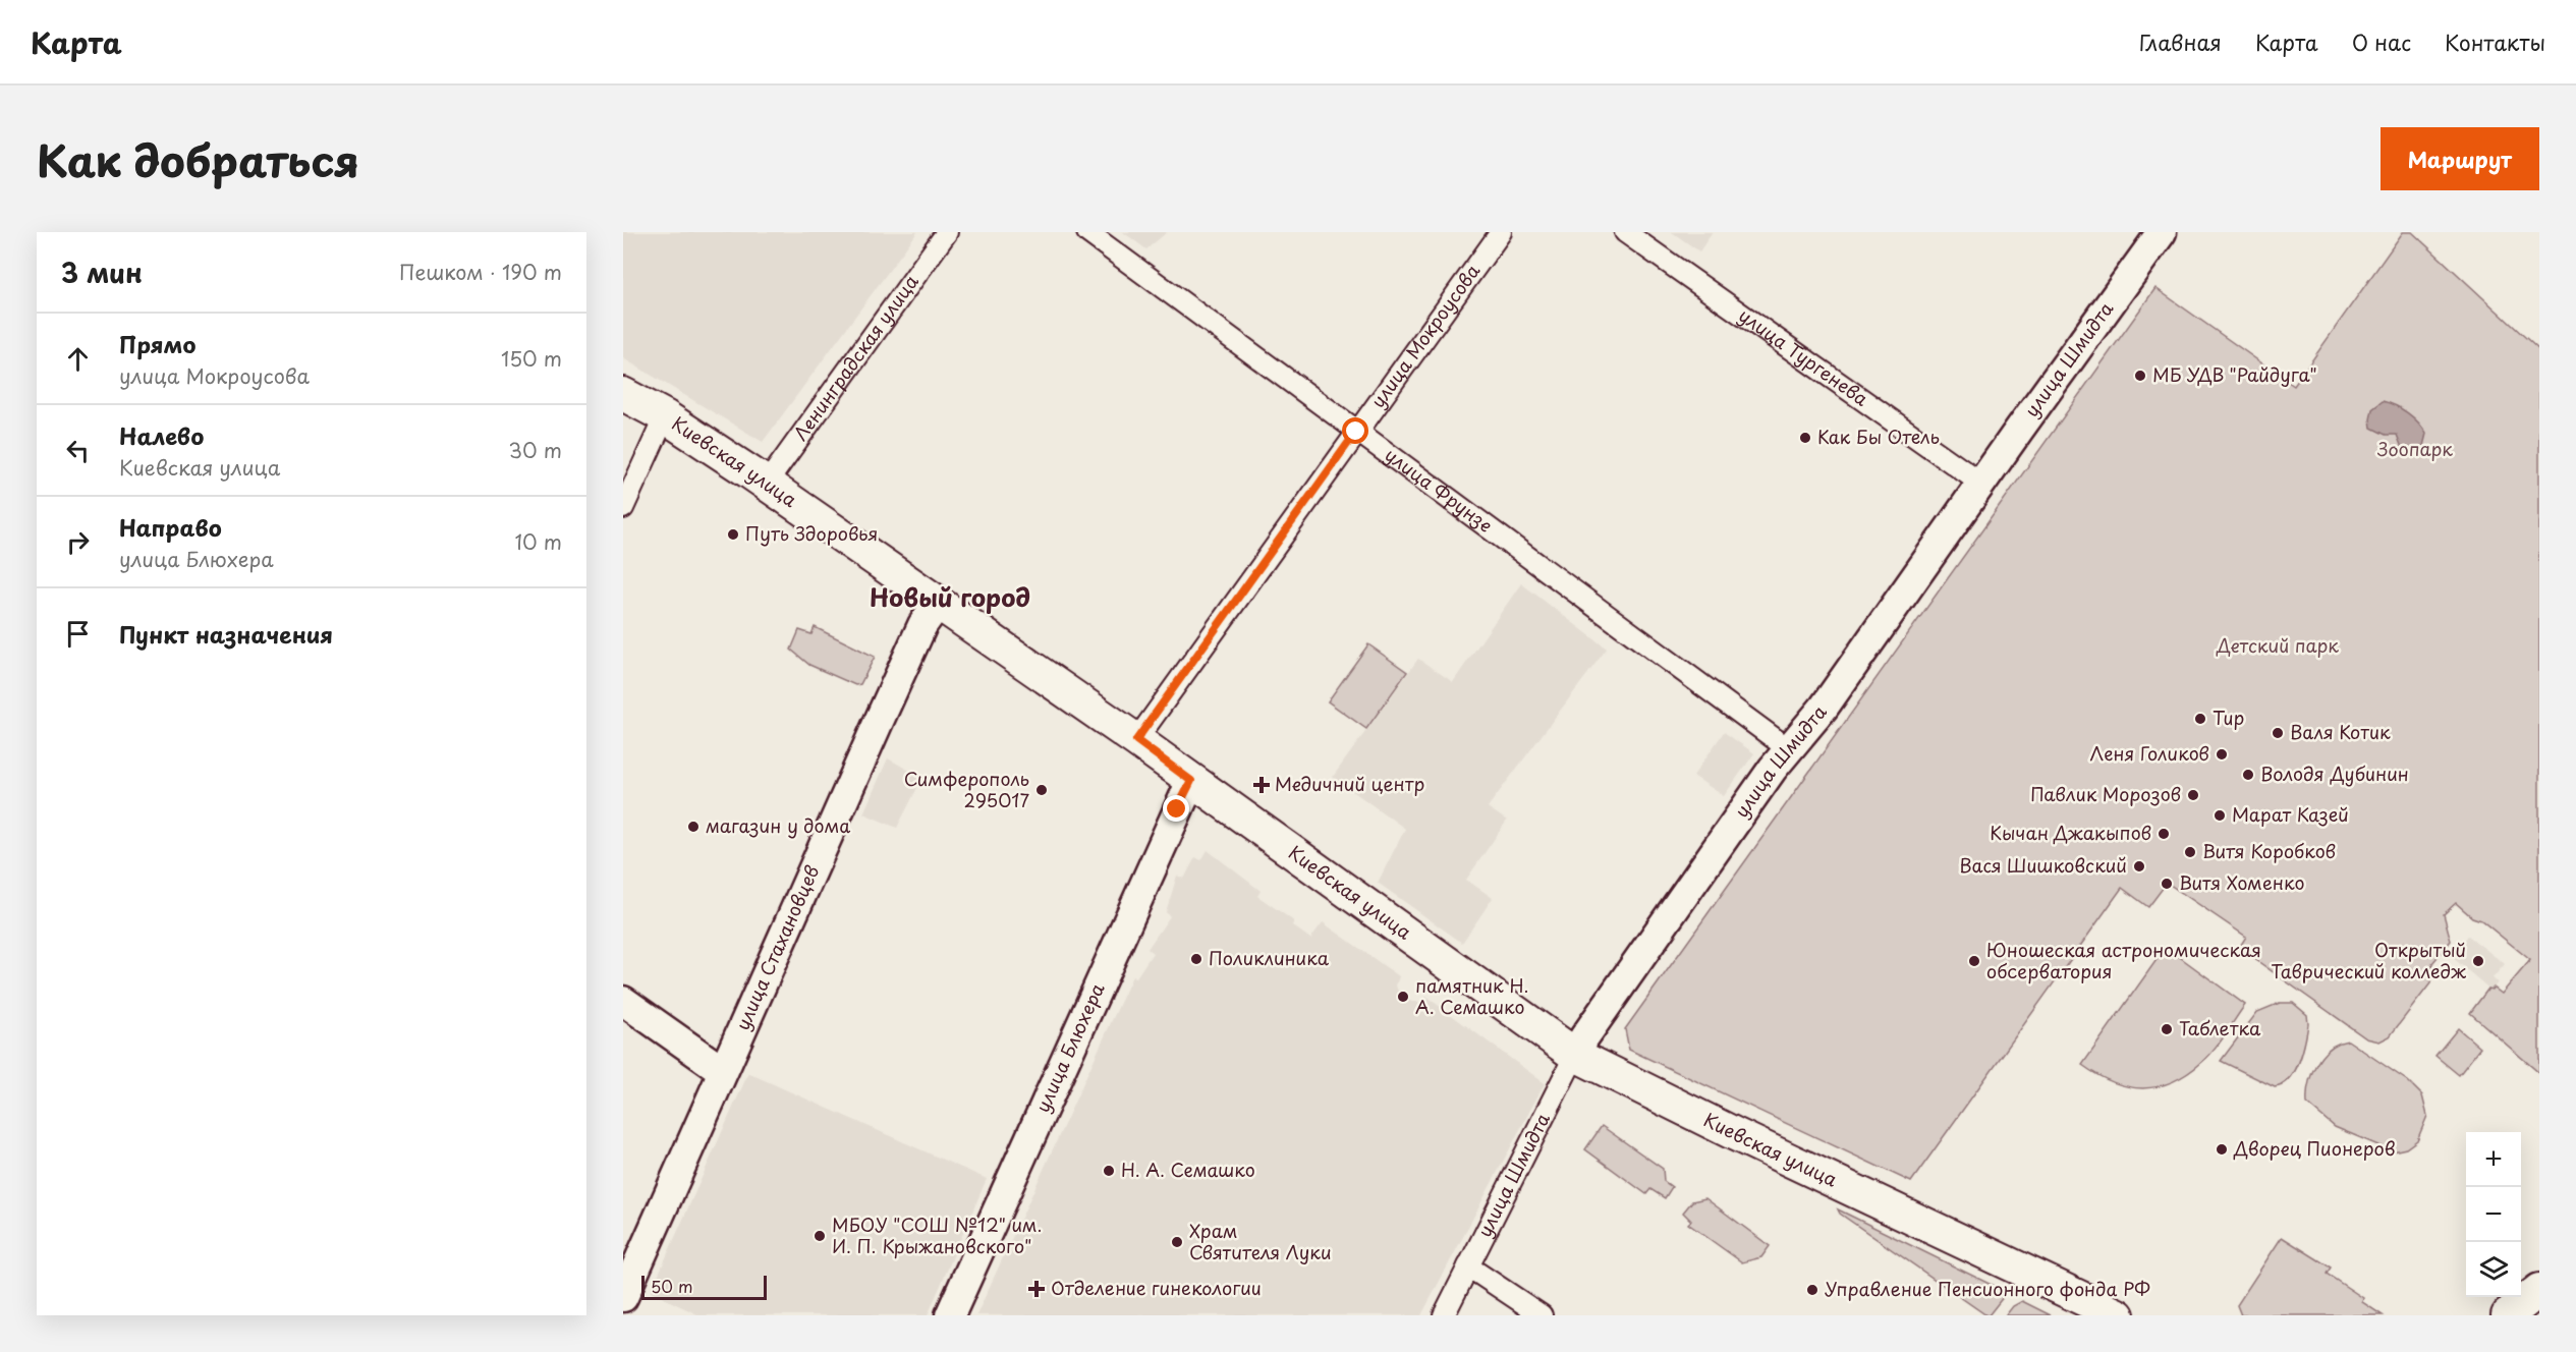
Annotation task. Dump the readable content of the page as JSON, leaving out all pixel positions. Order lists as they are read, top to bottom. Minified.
{"streets":{"main road":["Киевская улица"],"street":["улица Мокроусова","Ленинградская улица","улица Тургенева","улица Шмидта","улица Фрунзе","улица Стахановцев","улица Блюхера"]},"crossings":[["улица Мокроусова","Киевская улица"],["улица Мокроусова","улица Фрунзе"],["Ленинградская улица","Киевская улица"],["улица Тургенева","улица Шмидта"],["улица Шмидта","Киевская улица"],["улица Шмидта","улица Фрунзе"],["Киевская улица","улица Стахановцев"],["Киевская улица","улица Блюхера"]],"districts":["Новый город"],"parks":["Зоопарк","Детский парк"],"places":{"other":["МБ УДВ \"Райдуга\"","Как Бы Отель","Путь Здоровья","Тир","Валя Котик","Леня Голиков","Володя Дубинин","Симферополь 295017","Павлик Морозов","Марат Казей","магазин у дома","Кычан Джакыпов","Витя Коробков","Вася Шишковский","Витя Хоменко","Поликлиника","Юношеская астрономическая обсерватория","Открытый Таврический колледж","памятник Н. А. Семашко","Таблетка","Дворец Пионеров","Н. А. Семашко","МБОУ \"СОШ №12\" им. И. П. Крыжановского\"","Храм Святителя Луки","Управление Пенсионного фонда РФ"],"health":["Медичний центр","Отделение гинекологии"]},"scale_bar":"50 m","page":{"header":"Карта","nav":["Главная","Карта","О нас","Контакты"],"title":"Как добраться","buttons":"Маршрут","heading":["3 мин","Пешком · 190 m"],"list":[["Прямо","улица Мокроусова","150 m"],["Налево","Киевская улица","30 m"],["Направо","улица Блюхера","10 m"],"Пункт назначения"],"map_buttons":["+","−"],"scale":"50 m"}}
